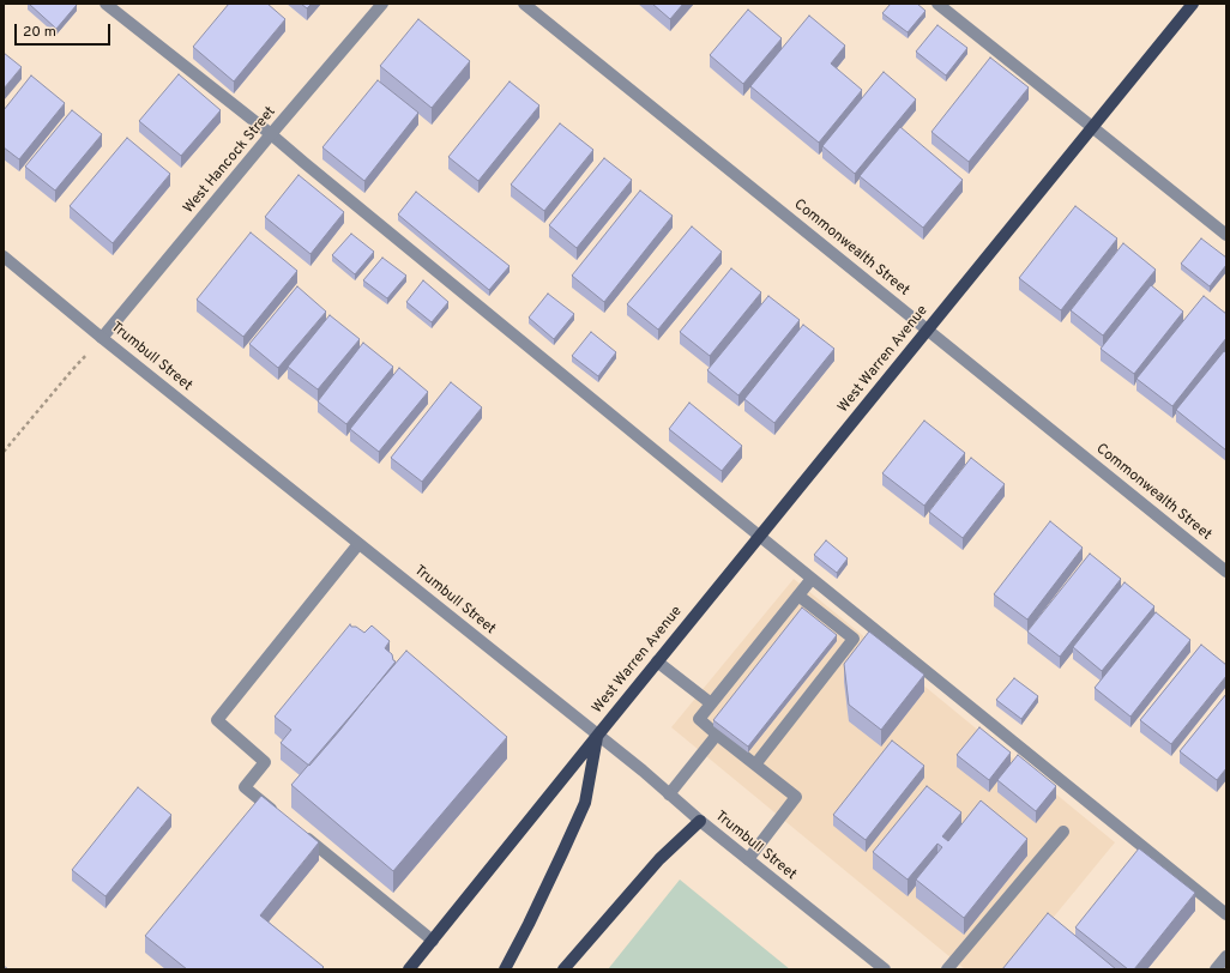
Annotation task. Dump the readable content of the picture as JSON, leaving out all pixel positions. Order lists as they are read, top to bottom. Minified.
{"streets":{"main road":["West Warren Avenue"],"street":["West Hancock Street","Commonwealth Street","Trumbull Street"]},"crossings":[["West Hancock Street","Trumbull Street"],["Commonwealth Street","West Warren Avenue"],["Trumbull Street","West Warren Avenue"]],"scale_bar":"20 m"}
